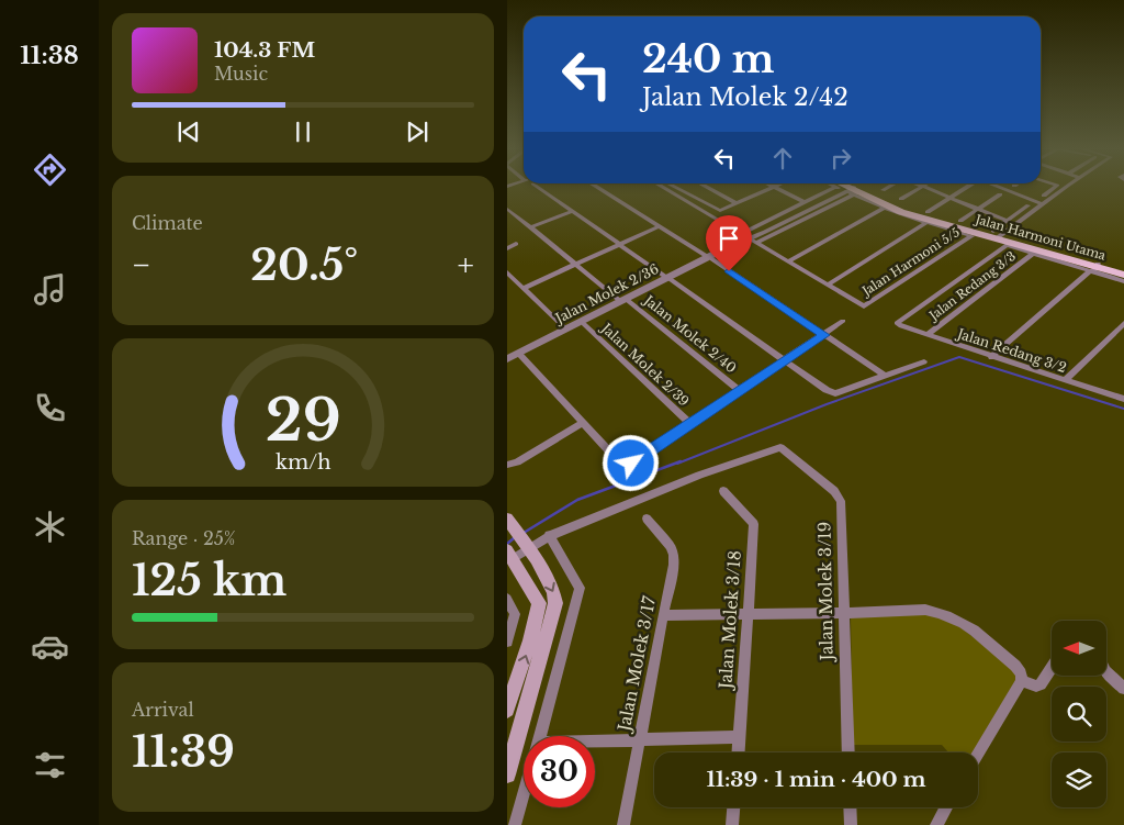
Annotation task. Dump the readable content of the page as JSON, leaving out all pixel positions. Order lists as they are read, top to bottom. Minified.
{"streets":{"main road":["Jalan Harmoni Utama"],"street":["Jalan Harmoni 5/5","Jalan Redang 3/3","Jalan Molek 2/36","Jalan Molek 2/40","Jalan Redang 3/2","Jalan Molek 2/39","Jalan Molek 3/19","Jalan Molek 3/18","Jalan Molek 3/17"]},"crossings":[["Jalan Redang 3/3","Jalan Redang 3/2"],["Jalan Molek 2/36","Jalan Molek 2/40"]],"north":"left","page":{"tabs":"11:38","turn":["240 m","Jalan Molek 2/42"],"song":["104.3 FM","Music"],"tile":["Climate",["Range · 25%","125 km"],["Arrival","11:39"]],"heat":["−","20.5°","+"],"limit":"30","trip":"11:39 · 1 min · 400 m","gauge":["29","km/h"]}}
